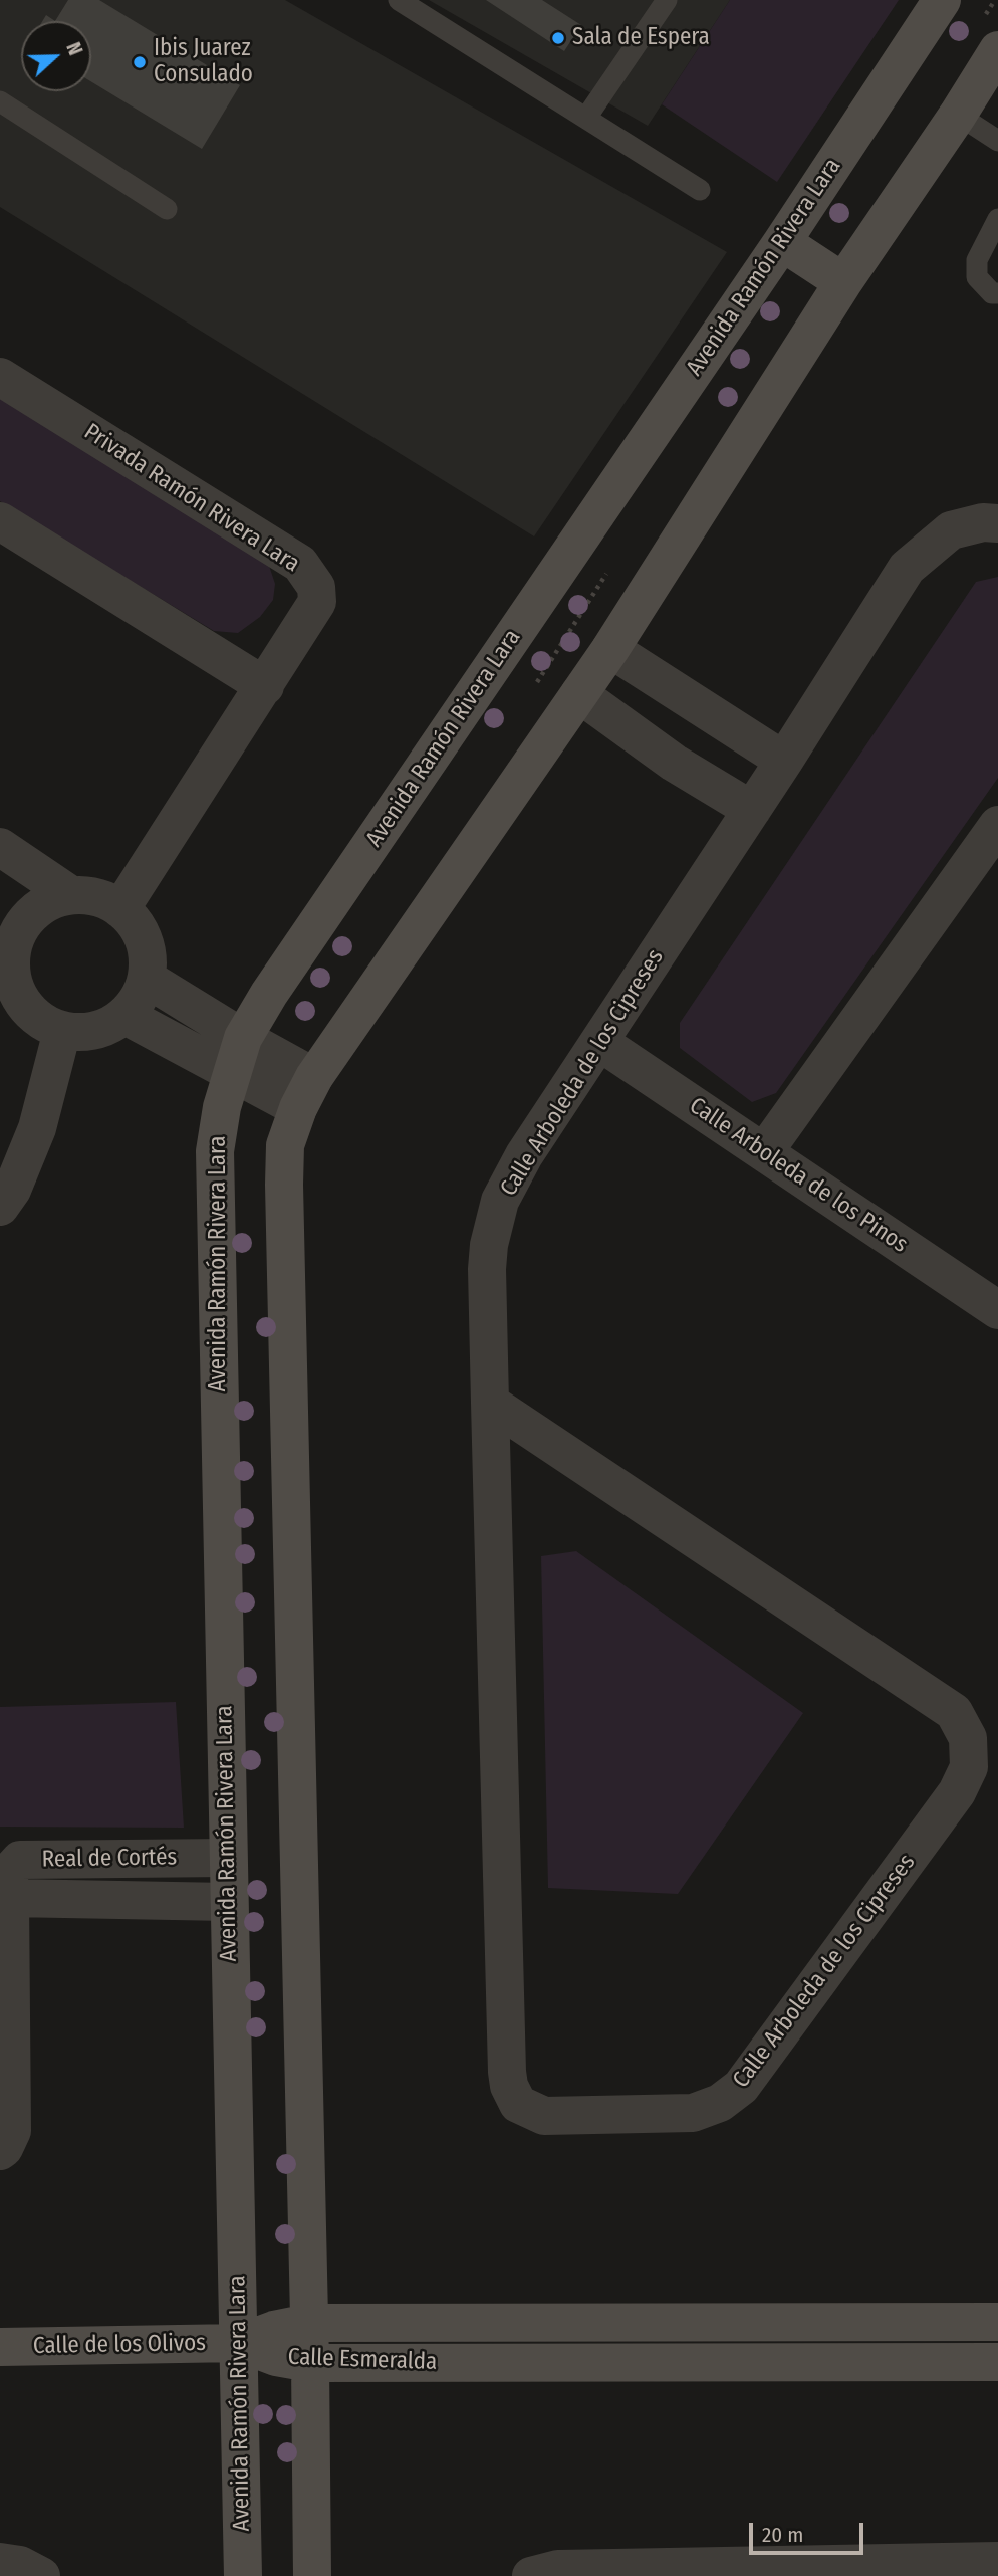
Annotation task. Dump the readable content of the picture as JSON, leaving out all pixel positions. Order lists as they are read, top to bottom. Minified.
{"streets":{"street":["Avenida Ramón Rivera Lara","Privada Ramón Rivera Lara","Calle Arboleda de los Cipreses","Calle Arboleda de los Pinos","Real de Cortés","Calle de los Olivos","Calle Esmeralda"]},"crossings":[["Avenida Ramón Rivera Lara","Real de Cortés"],["Avenida Ramón Rivera Lara","Calle de los Olivos"],["Avenida Ramón Rivera Lara","Calle Esmeralda"],["Calle Arboleda de los Cipreses","Calle Arboleda de los Pinos"],["Calle de los Olivos","Calle Esmeralda"]],"places":["Sala de Espera","Ibis Juarez Consulado"],"scale_bar":"20 m","north":"right"}
